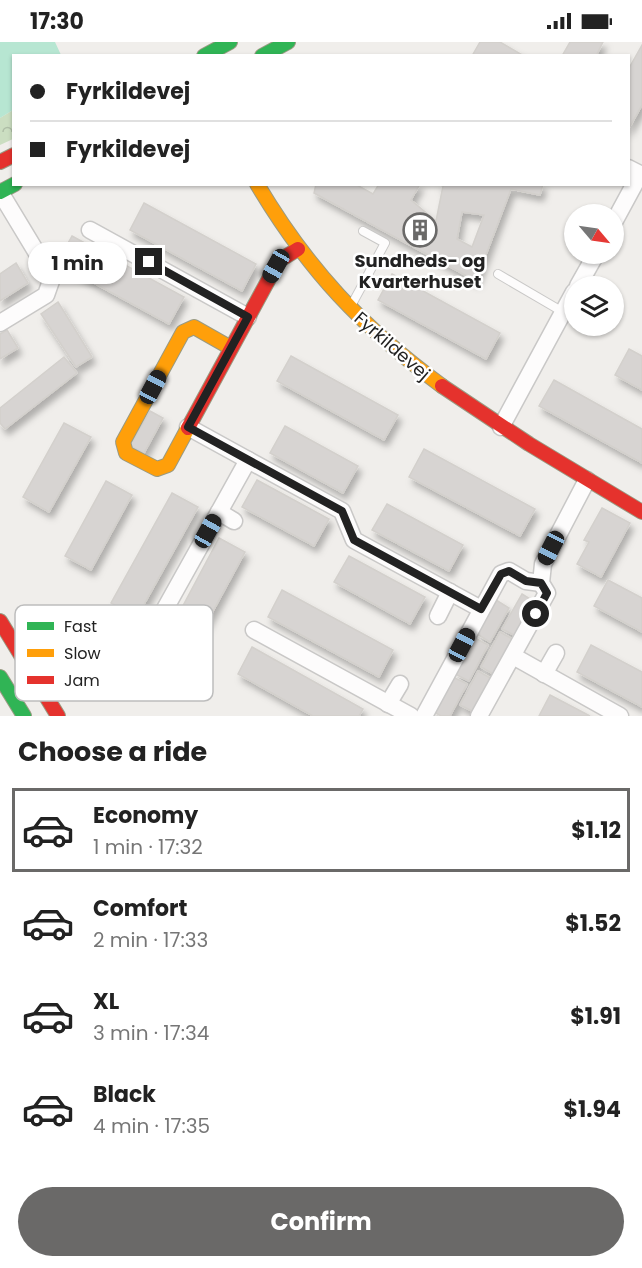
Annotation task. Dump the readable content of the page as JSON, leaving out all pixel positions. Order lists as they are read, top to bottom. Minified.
{"streets":{"street":["Fyrkildevej"]},"places":{"building":["Sundheds- og Kvarterhuset"]},"legend":["Fast","Slow","Jam"],"north":"bottom right","page":{"status":"17:30","banner":["Fyrkildevej","Fyrkildevej"],"bubble":"1 min","heading":"Choose a ride","list":[{"name":"Economy","note":"1 min · 17:32","value":"$1.12"},{"name":"Comfort","note":"2 min · 17:33","value":"$1.52"},{"name":"XL","note":"3 min · 17:34","value":"$1.91"},{"name":"Black","note":"4 min · 17:35","value":"$1.94"}],"buttons":"Confirm"}}
